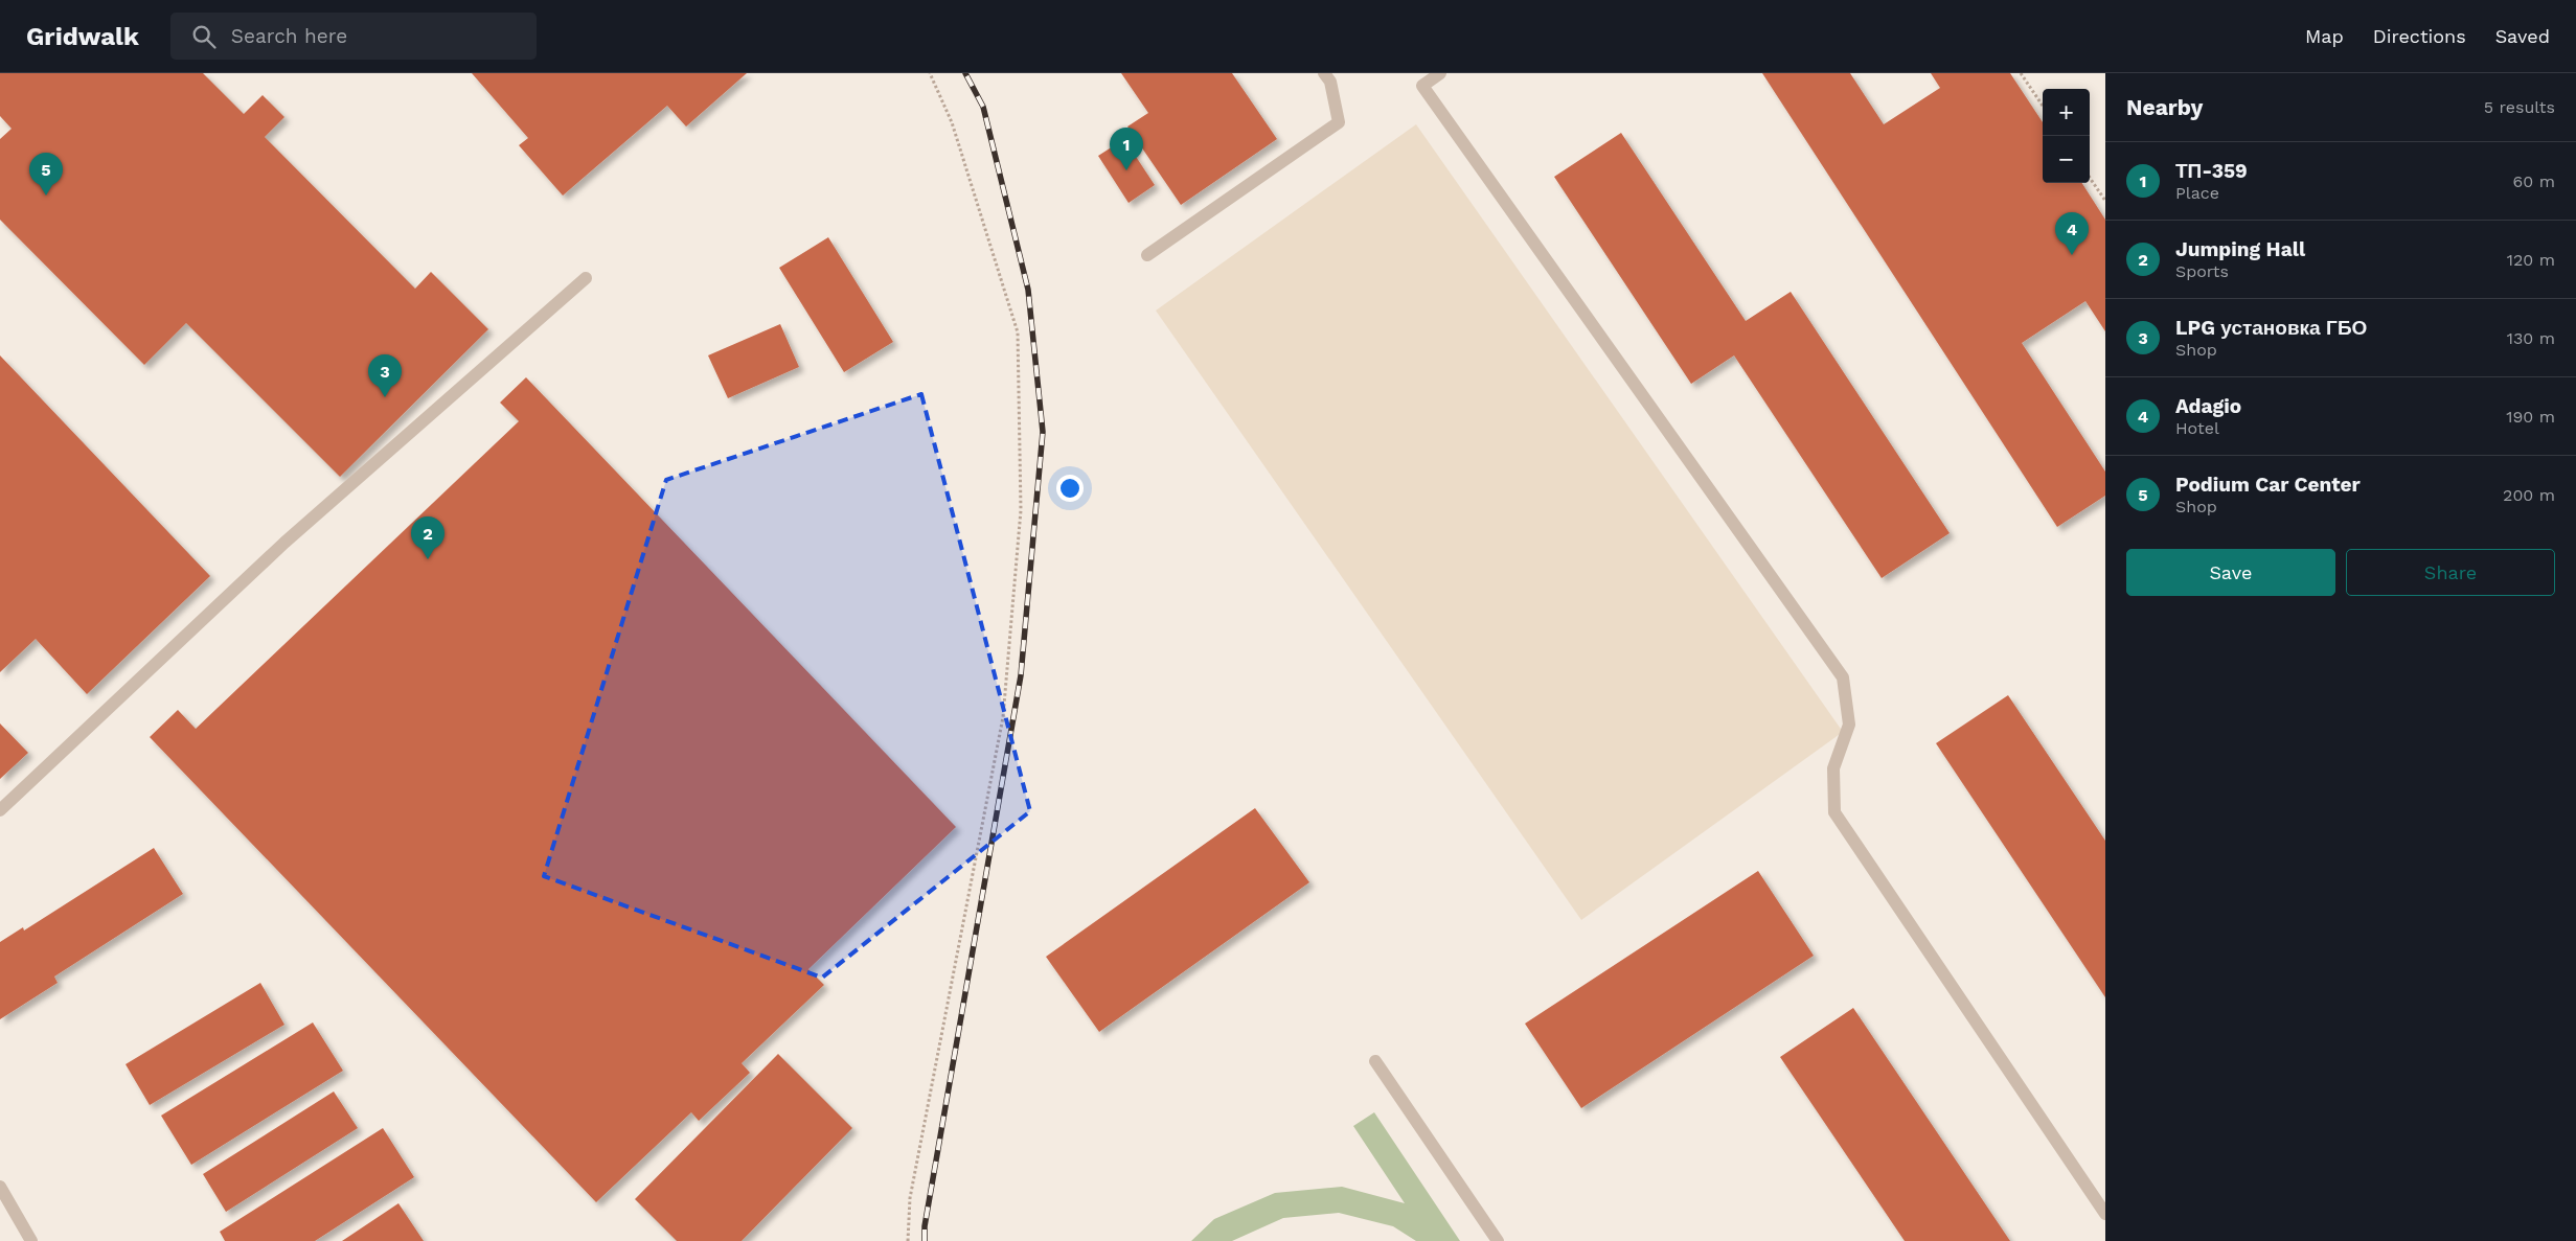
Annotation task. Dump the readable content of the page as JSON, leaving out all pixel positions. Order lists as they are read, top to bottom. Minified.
{"page":{"header":"Gridwalk","search":"Search here","nav":["Map","Directions","Saved"],"heading":["Nearby","5 results"],"map_buttons":["+","−"],"pins":["1","5","4","3","2"],"list":[{"mark":"1","name":"ТП-359","note":"Place","value":"60 m"},{"mark":"2","name":"Jumping Hall","note":"Sports","value":"120 m"},{"mark":"3","name":"LPG установка ГБО","note":"Shop","value":"130 m"},{"mark":"4","name":"Adagio","note":"Hotel","value":"190 m"},{"mark":"5","name":"Podium Car Center","note":"Shop","value":"200 m"}],"buttons":["Save","Share"]}}
